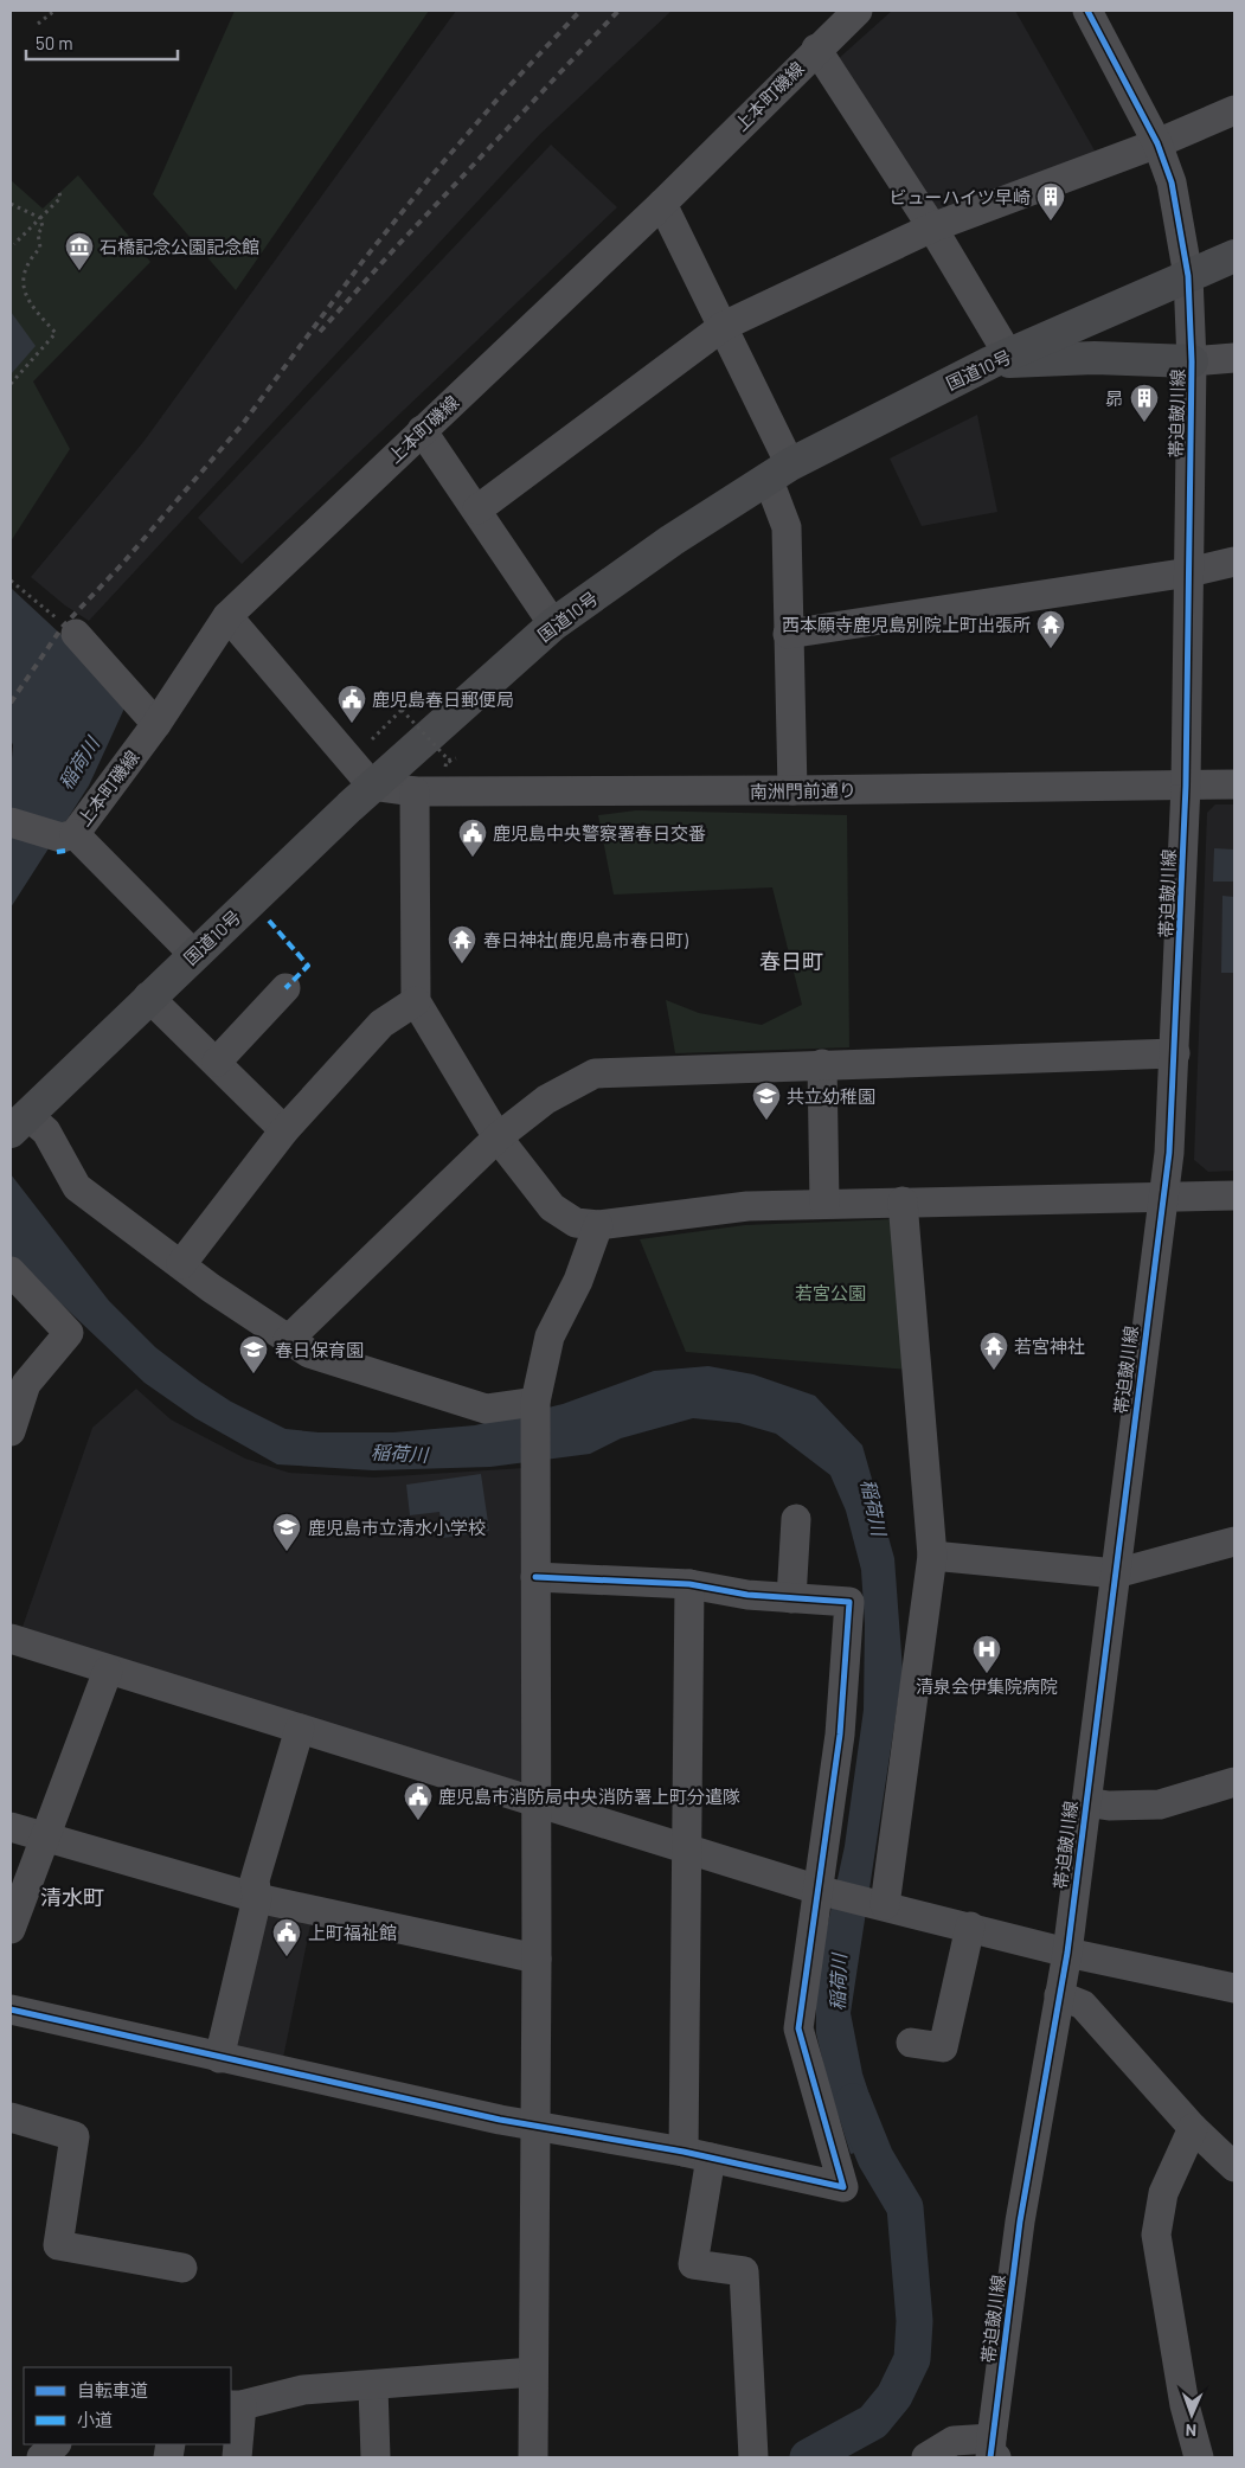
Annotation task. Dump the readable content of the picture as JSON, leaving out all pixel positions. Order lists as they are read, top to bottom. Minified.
{"streets":{"highway":["国道10号"],"street":["上本町磯線","帯迫皷川線","南洲門前通り"]},"crossings":[["国道10号","帯迫皷川線"],["国道10号","南洲門前通り"],["帯迫皷川線","南洲門前通り"]],"districts":["春日町","清水町"],"water":["稲荷川"],"parks":["若宮公園"],"places":{"building":["ビューハイツ早崎","昴"],"museum":["石橋記念公園記念館"],"temple":["西本願寺鹿児島別院上町出張所","春日神社(鹿児島市春日町)","若宮神社"],"public building":["鹿児島春日郵便局","鹿児島中央警察署春日交番","鹿児島市消防局中央消防署上町分遣隊","上町福祉館"],"school or university":["共立幼稚園","春日保育園","鹿児島市立清水小学校"],"hospital":["清泉会伊集院病院"]},"legend":["自転車道","小道"],"scale_bar":"50 m","north":"bottom"}
